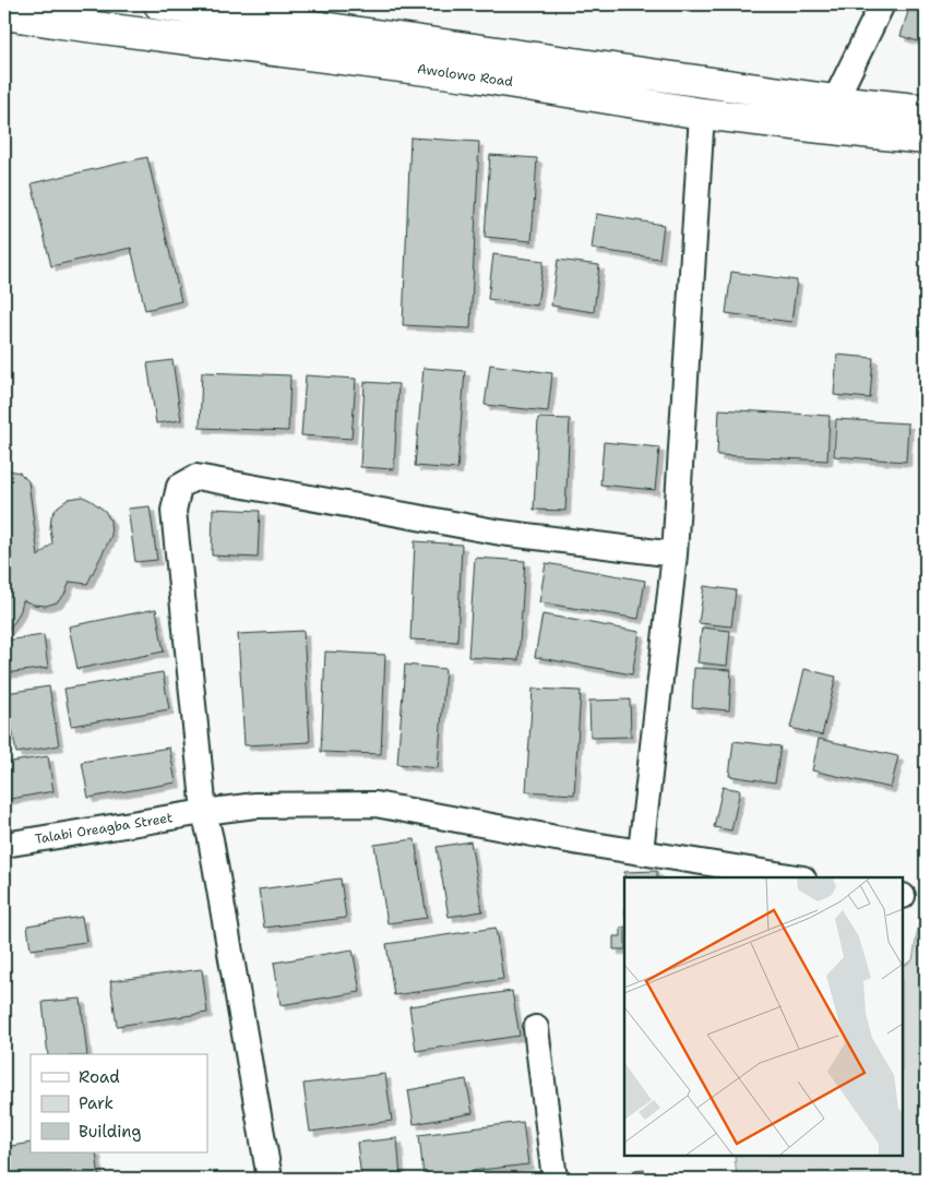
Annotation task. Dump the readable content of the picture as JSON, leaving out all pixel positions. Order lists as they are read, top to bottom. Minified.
{"streets":{"main road":["Awolowo Road"],"street":["Talabi Oreagba Street"]},"legend":["Road","Park","Building"]}
